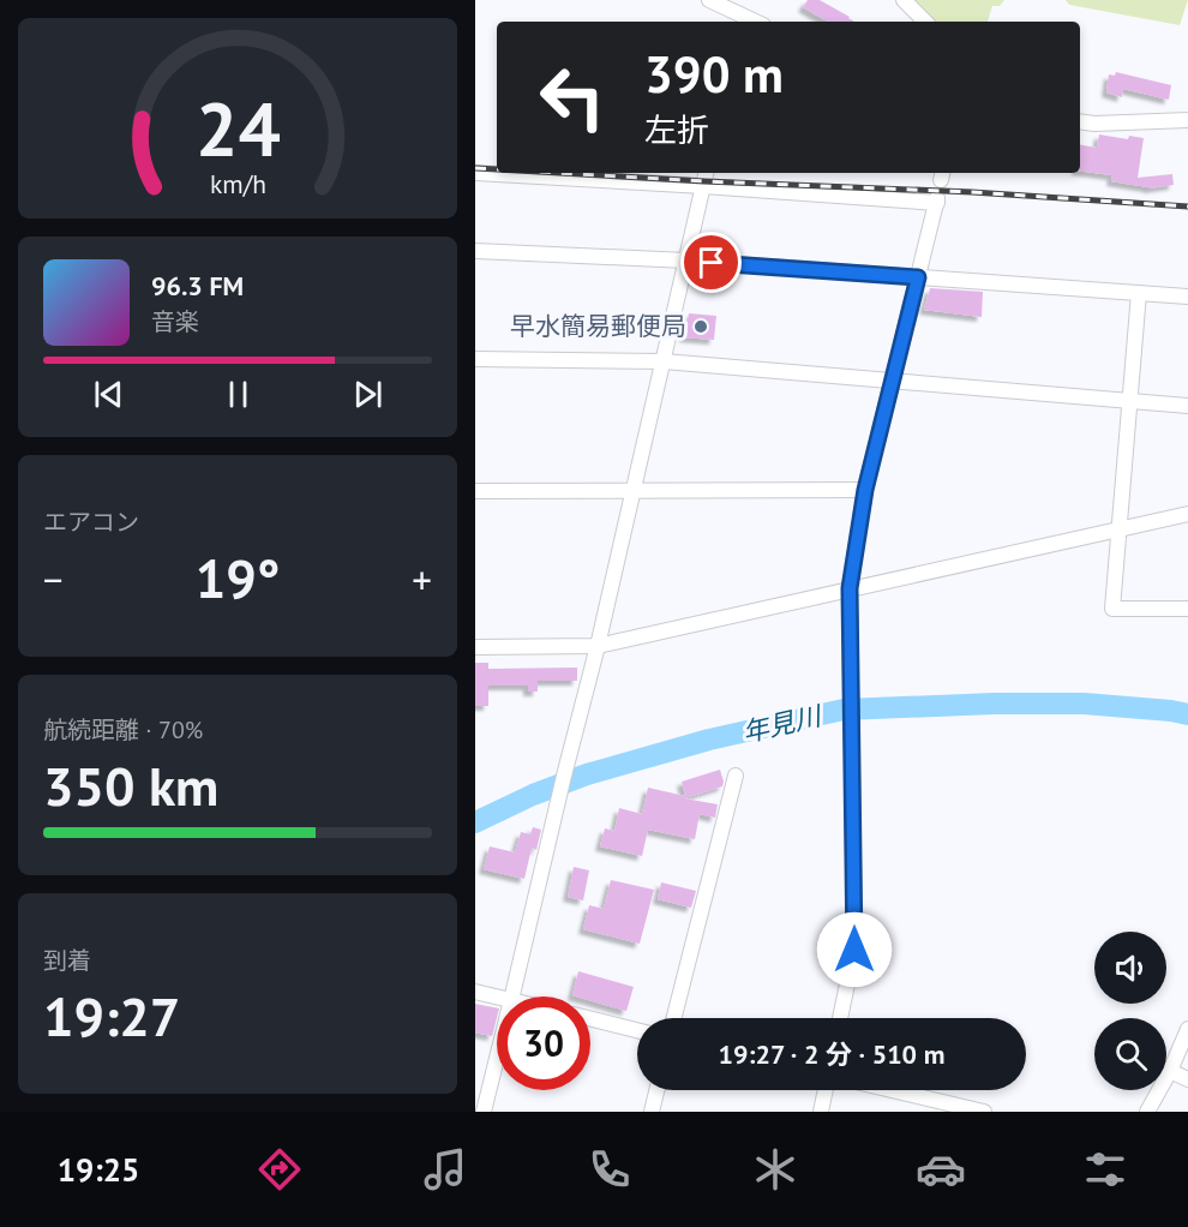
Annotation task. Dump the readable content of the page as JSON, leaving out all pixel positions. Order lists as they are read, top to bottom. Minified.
{"water":["年見川"],"places":["早水簡易郵便局"],"page":{"turn":["390 m","左折"],"song":["96.3 FM","音楽"],"tile":["エアコン",["航続距離 · 70%","350 km"],["到着","19:27"]],"heat":["−","19°","+"],"limit":"30","trip":"19:27 · 2 分 · 510 m","tabs":"19:25","gauge":["24","km/h"]}}
